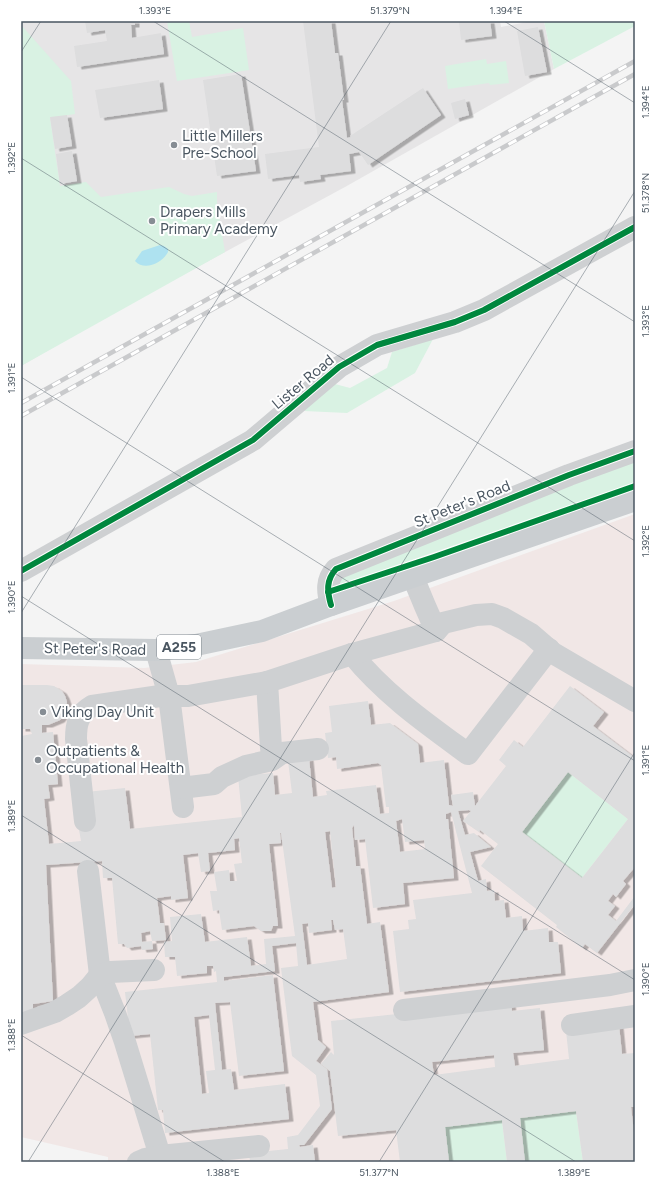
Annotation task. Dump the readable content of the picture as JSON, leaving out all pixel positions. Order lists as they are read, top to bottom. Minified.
{"streets":{"main road":["St Peter's Road","A255"],"street":["Lister Road"]},"places":["Little Millers Pre-School","Drapers Mills Primary Academy","Viking Day Unit","Outpatients & Occupational Health"],"coordinates":["1.393°E","51.379°N","1.394°E","1.392°E","51.378°N","1.391°E","1.390°E","1.389°E","1.388°E","51.377°N"]}
